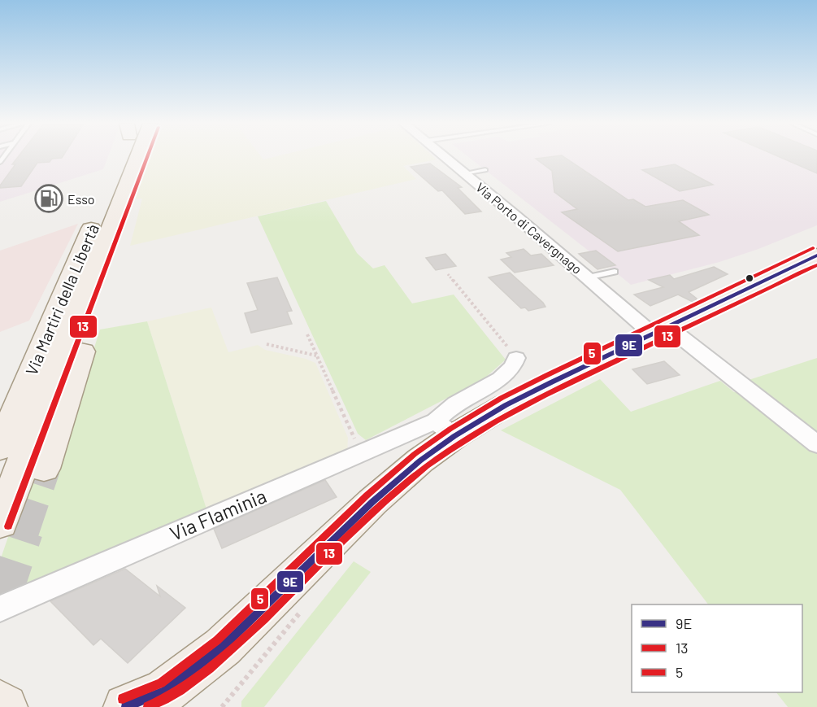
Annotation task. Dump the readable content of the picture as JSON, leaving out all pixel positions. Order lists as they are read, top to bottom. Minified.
{"streets":{"main road":["Via Martiri della Libertà"],"street":["Via Porto di Cavergnago","Via Flaminia"]},"places":{"fuel station":["Esso"]},"lines":["transit line 13","transit line 5","transit line 9E"],"legend":["9E","13","5"]}
